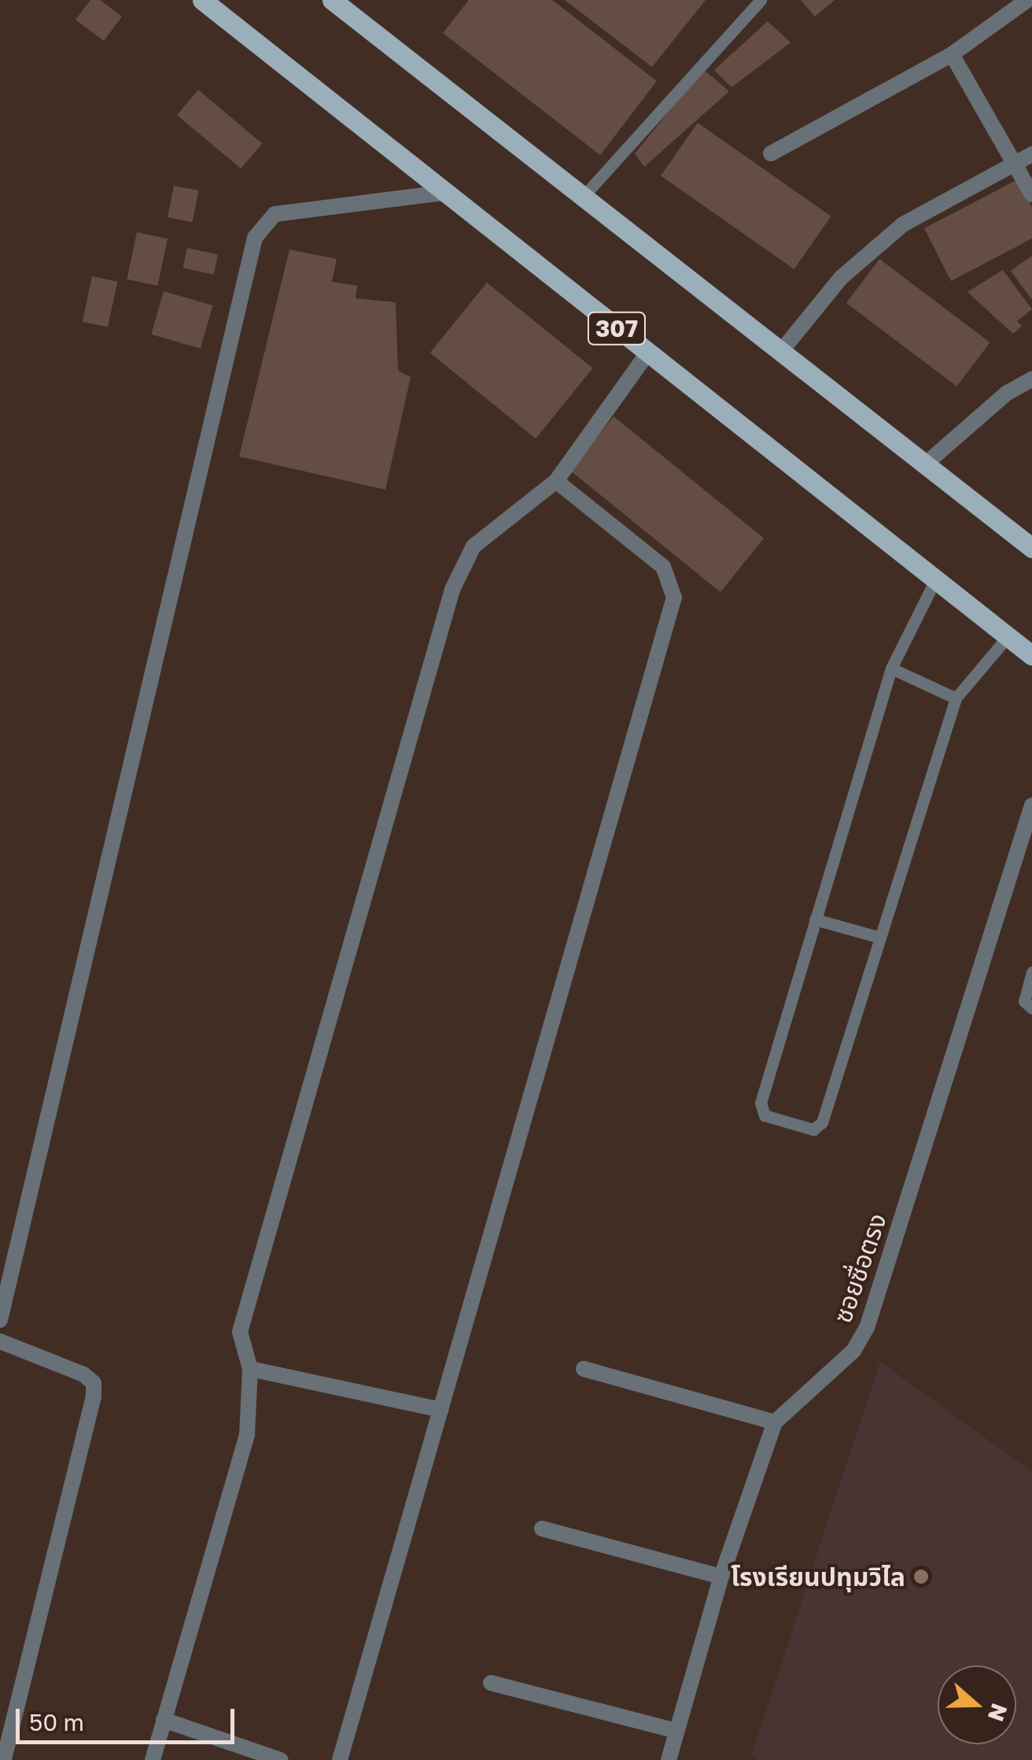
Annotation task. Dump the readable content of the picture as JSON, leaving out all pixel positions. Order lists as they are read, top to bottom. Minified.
{"streets":{"main road":["307"],"street":["ซอยซื่อตรง"]},"places":["โรงเรียนปทุมวิไล"],"scale_bar":"50 m","north":"right"}
